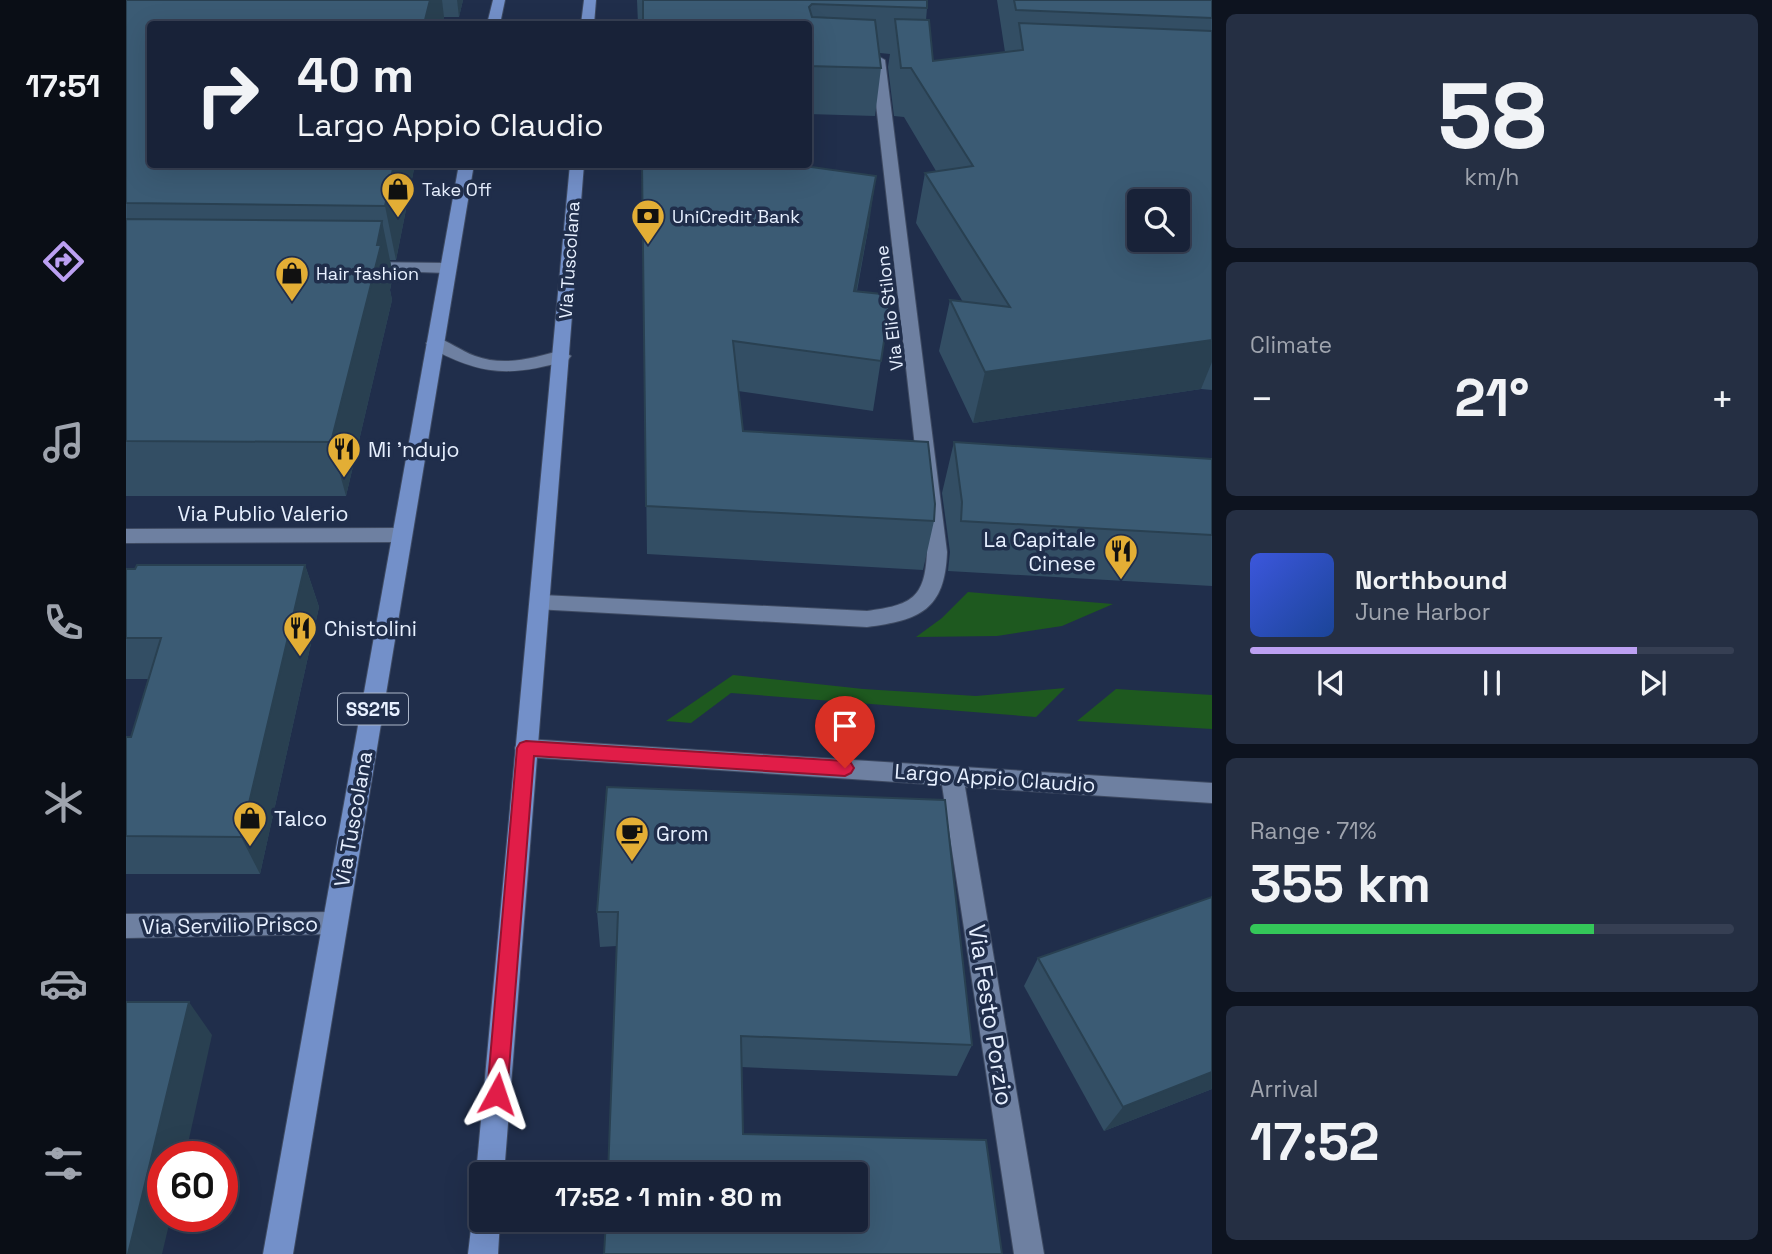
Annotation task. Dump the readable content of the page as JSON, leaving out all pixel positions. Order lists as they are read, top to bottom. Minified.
{"streets":{"main road":["Via Tuscolana","SS215"],"street":["Via Elio Stilone","Via Publio Valerio","Largo Appio Claudio","Via Servilio Prisco","Via Festo Porzio"]},"crossings":[["Via Tuscolana","Via Elio Stilone"],["Via Tuscolana","Via Publio Valerio"],["Via Tuscolana","Largo Appio Claudio"],["Via Tuscolana","Via Servilio Prisco"],["Largo Appio Claudio","Via Festo Porzio"]],"places":{"shop":["Take Off","Hair fashion","Talco"],"bank":["UniCredit Bank"],"restaurant":["Mi 'ndujo","La Capitale Cinese","Chistolini"],"cafe":["Grom"]},"page":{"tabs":"17:51","tile":[["58","km/h"],"Climate",["Range · 71%","355 km"],["Arrival","17:52"]],"turn":["40 m","Largo Appio Claudio"],"heat":["−","21°","+"],"song":["Northbound","June Harbor"],"limit":"60","trip":"17:52 · 1 min · 80 m"}}
